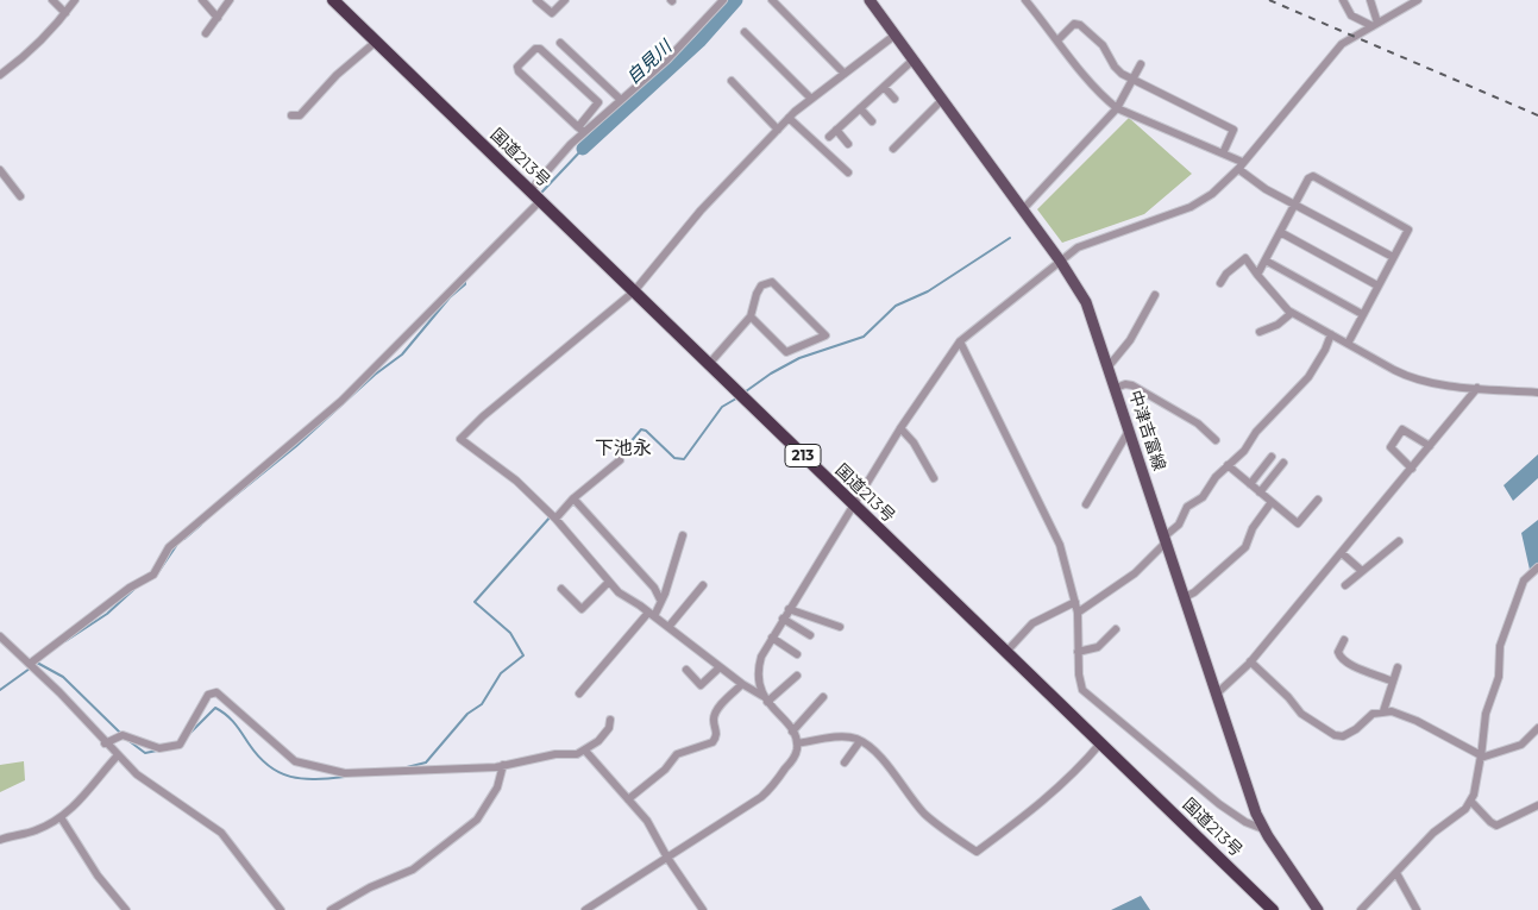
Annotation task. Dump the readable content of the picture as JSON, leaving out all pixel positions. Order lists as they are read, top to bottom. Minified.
{"streets":{"highway":["国道213号","213"],"main road":["中津吉富線"]},"districts":["下池永"],"water":["自見川"]}
